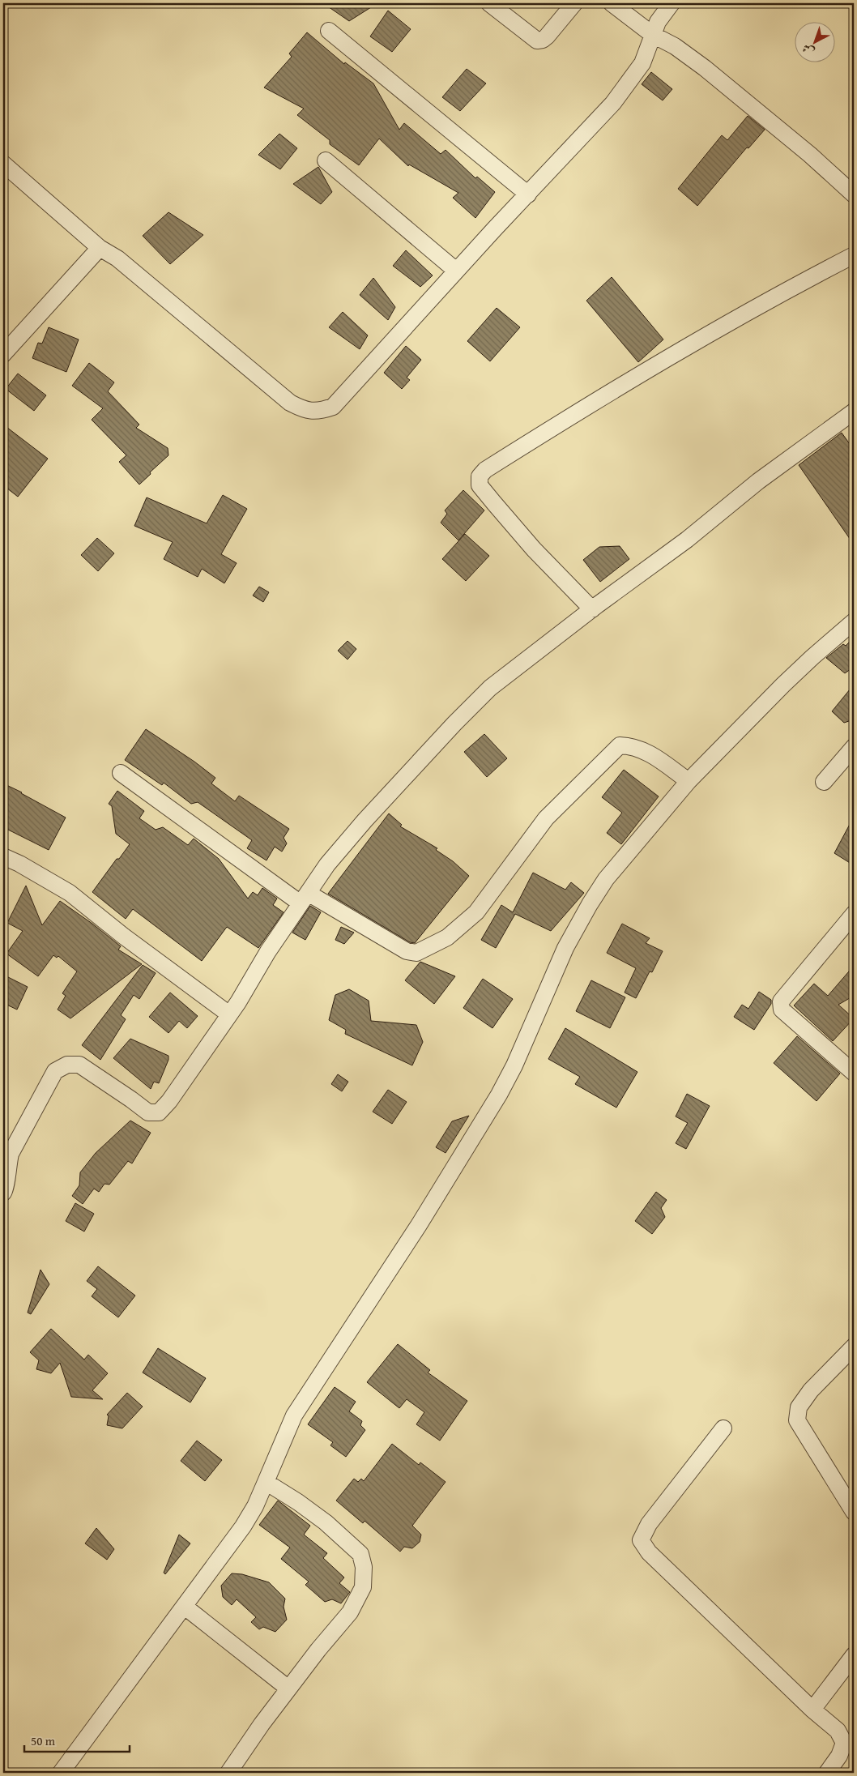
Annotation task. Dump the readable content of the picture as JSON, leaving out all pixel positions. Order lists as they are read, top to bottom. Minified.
{"scale_bar":"50 m","north":"bottom left"}
